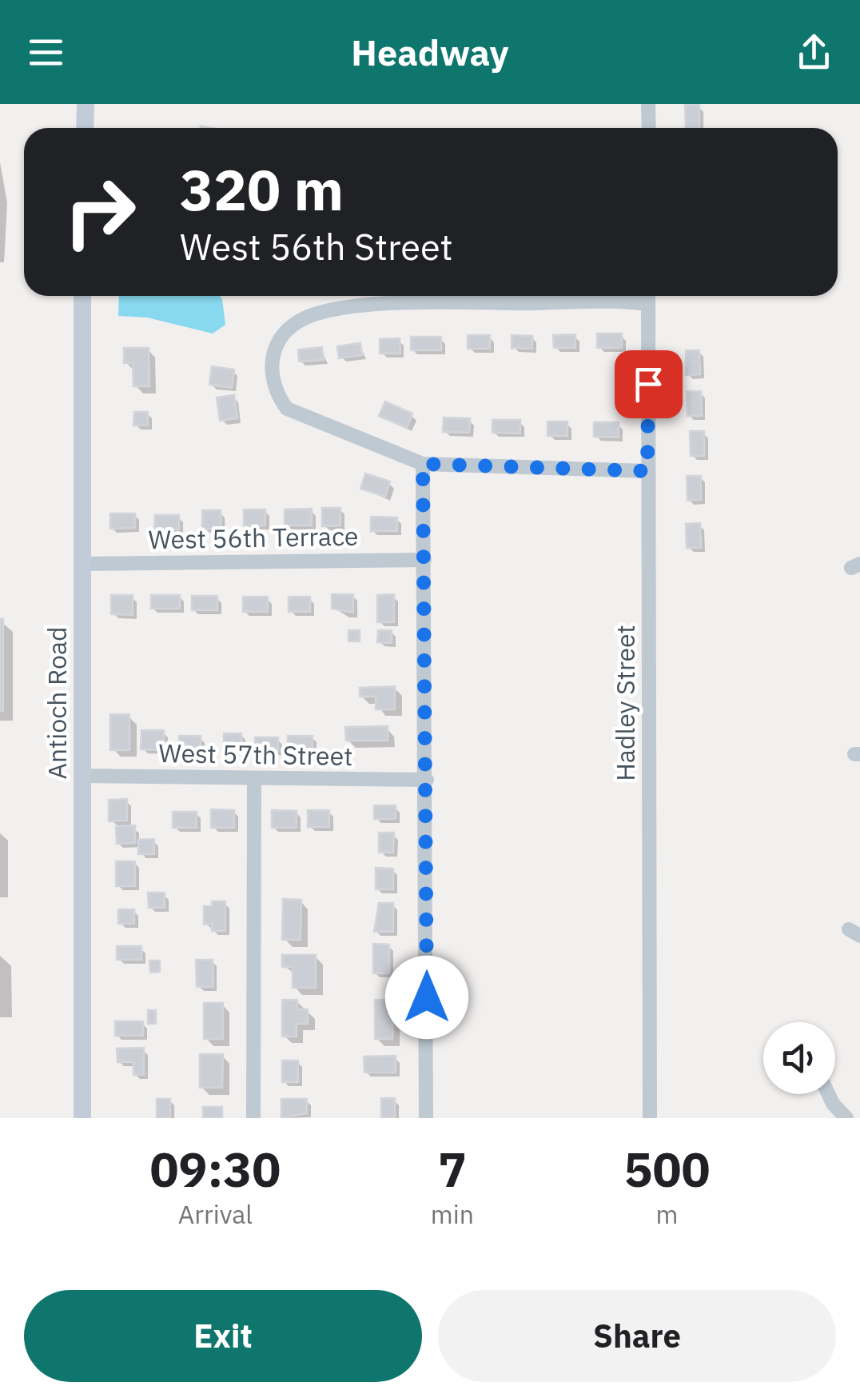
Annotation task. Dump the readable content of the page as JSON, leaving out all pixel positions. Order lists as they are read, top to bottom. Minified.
{"streets":{"main road":["Antioch Road"],"street":["West 56th Terrace","Hadley Street","West 57th Street"]},"crossings":[["West 56th Terrace","Antioch Road"],["Antioch Road","West 57th Street"]],"page":{"header":"Headway","turn":["320 m","West 56th Street"],"eta":["09:30","Arrival","7","min","500","m"],"buttons":["Exit","Share"]}}
